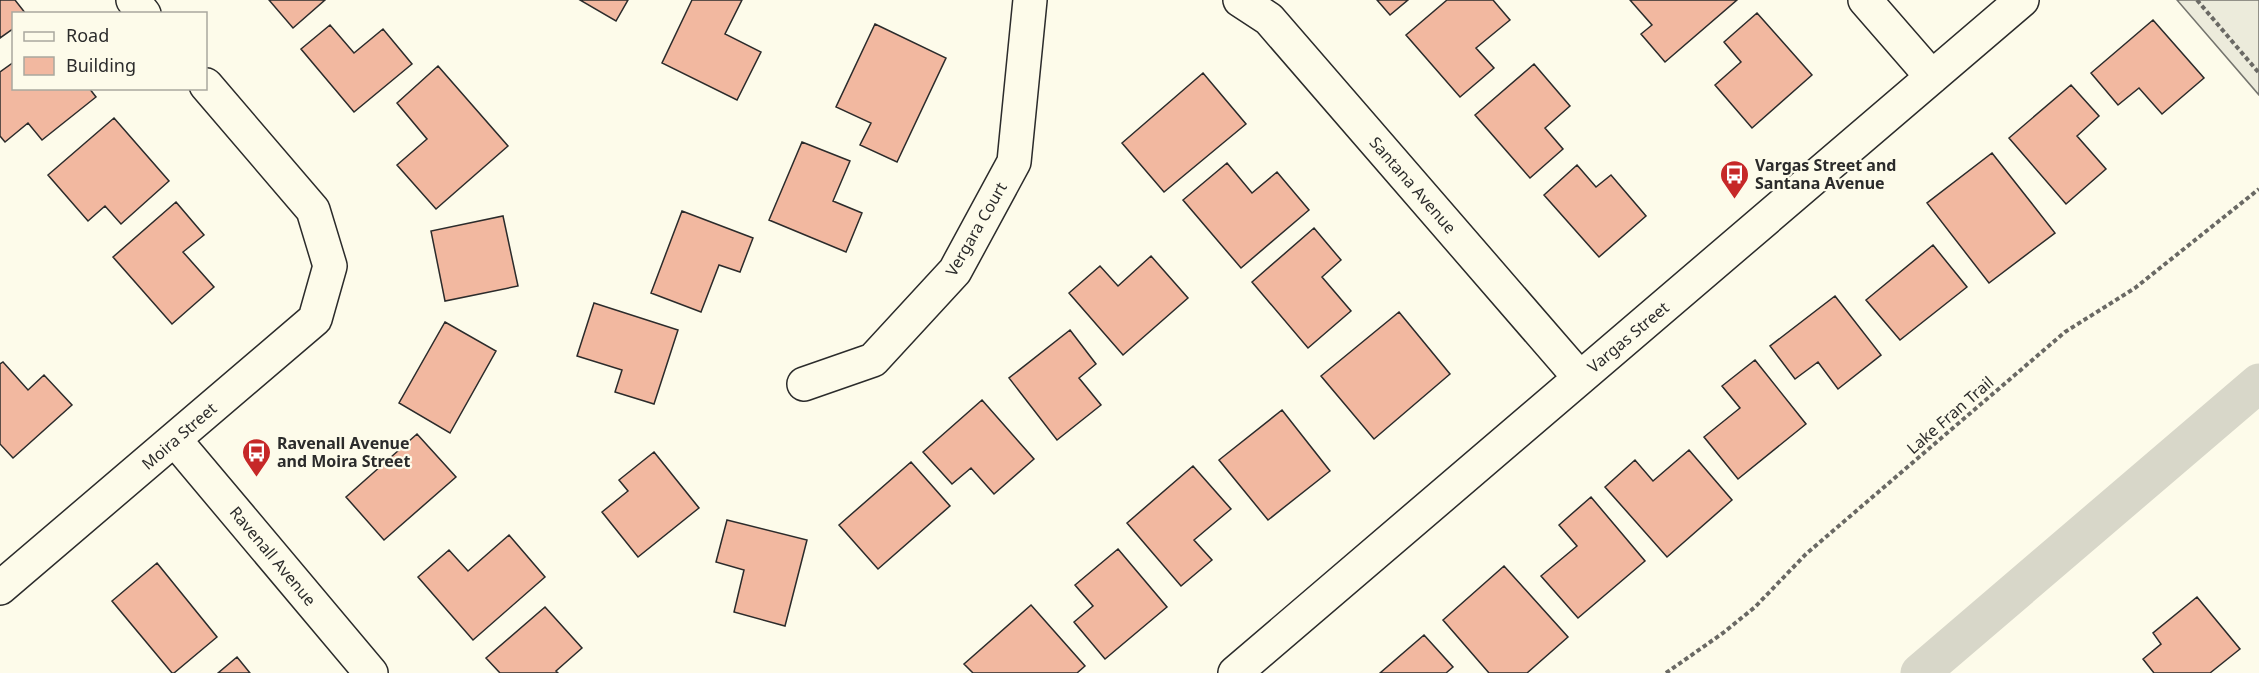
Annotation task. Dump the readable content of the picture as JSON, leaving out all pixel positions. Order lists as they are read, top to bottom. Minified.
{"streets":{"street":["Santana Avenue","Vergara Court","Vargas Street","Moira Street","Ravenall Avenue"],"path":["Lake Fran Trail"]},"crossings":[["Santana Avenue","Vargas Street"],["Moira Street","Ravenall Avenue"]],"places":{"bus stop":["Vargas Street and Santana Avenue","Ravenall Avenue and Moira Street"]},"legend":["Road","Building"]}
